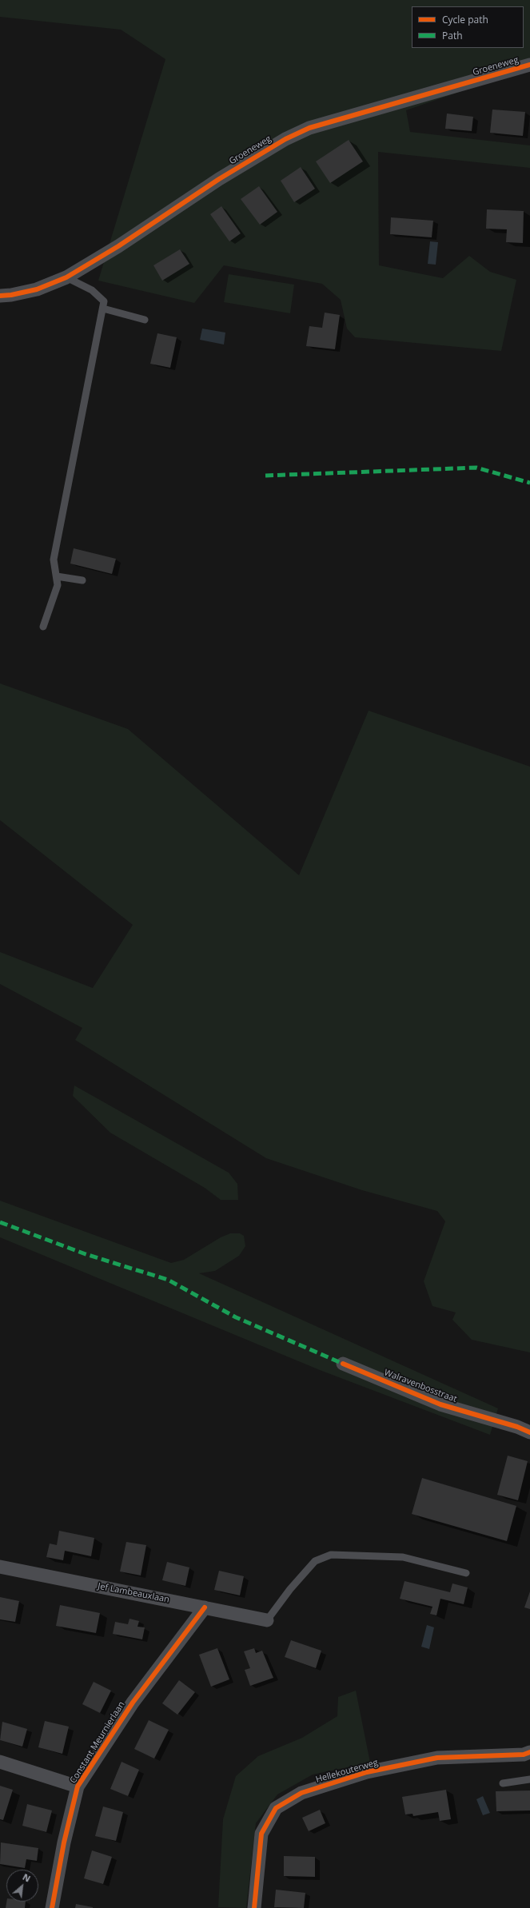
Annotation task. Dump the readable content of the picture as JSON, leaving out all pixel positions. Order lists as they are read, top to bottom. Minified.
{"streets":{"street":["Groeneweg","Walravenbosstraat","Jef Lambeauxlaan","Constant Meurnierlaan","Hellekouterweg"]},"crossings":[["Jef Lambeauxlaan","Constant Meurnierlaan"]],"legend":["Cycle path","Path"],"north":"top right"}
